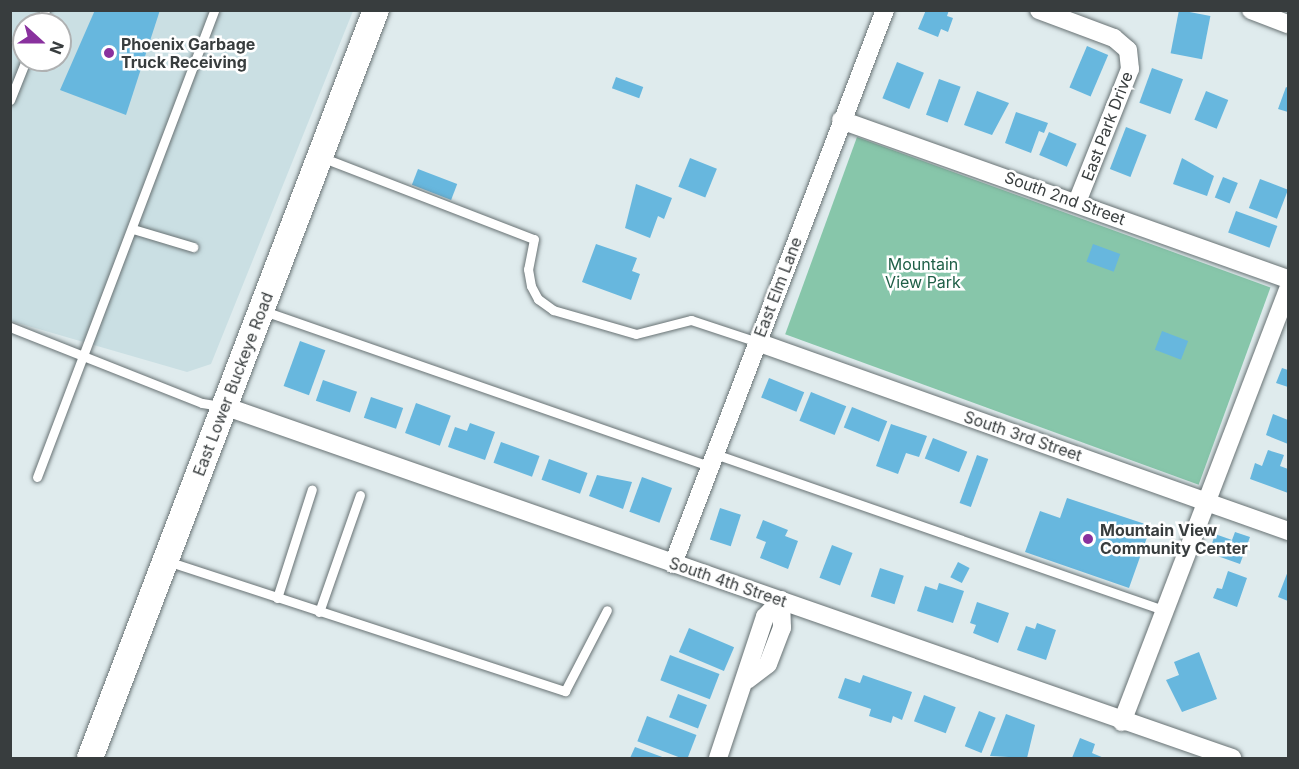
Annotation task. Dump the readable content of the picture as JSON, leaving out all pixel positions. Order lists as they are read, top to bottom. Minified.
{"streets":{"main road":["East Lower Buckeye Road"],"street":["East Park Drive","South 2nd Street","East Elm Lane","South 3rd Street","South 4th Street"]},"crossings":[["East Park Drive","South 2nd Street"],["South 2nd Street","East Elm Lane"],["East Elm Lane","South 3rd Street"],["East Elm Lane","South 4th Street"],["East Lower Buckeye Road","South 4th Street"]],"parks":["Mountain View Park"],"places":["Phoenix Garbage Truck Receiving","Mountain View Community Center"],"north":"right"}
